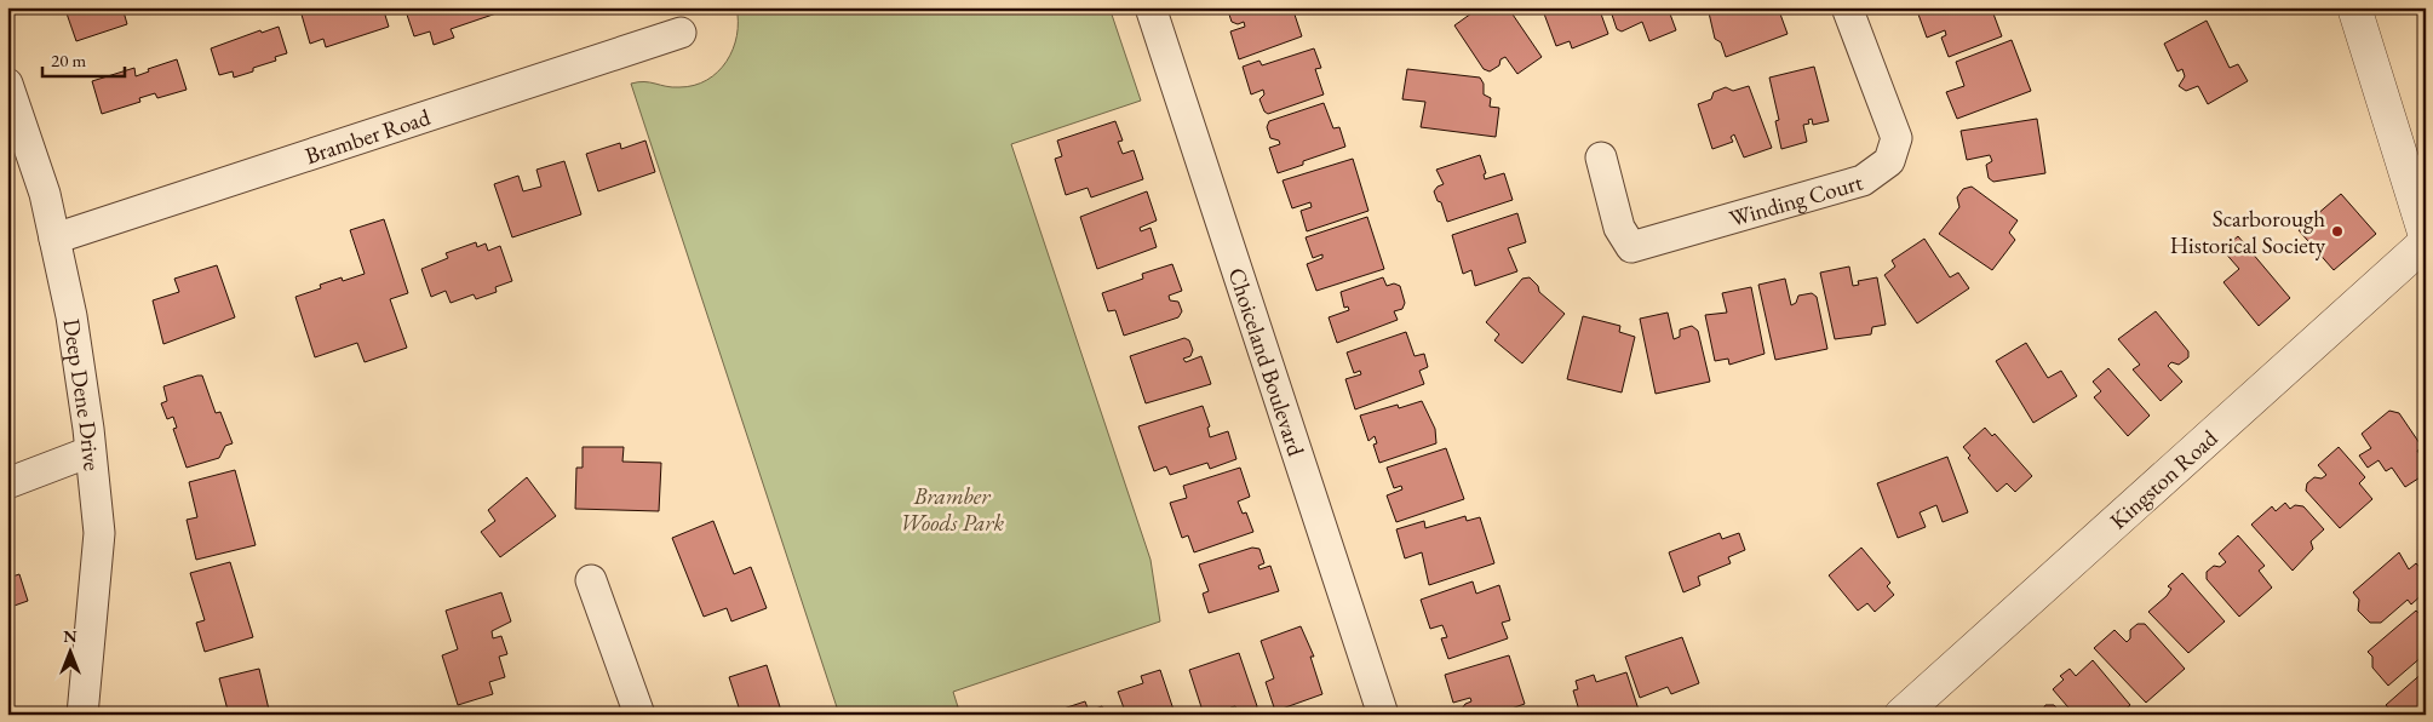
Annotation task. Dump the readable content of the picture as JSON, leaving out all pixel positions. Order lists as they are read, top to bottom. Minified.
{"streets":{"street":["Bramber Road","Winding Court","Choiceland Boulevard","Deep Dene Drive","Kingston Road"]},"crossings":[["Bramber Road","Deep Dene Drive"]],"parks":["Bramber Woods Park"],"places":["Scarborough Historical Society"],"scale_bar":"20 m","north":"top"}
